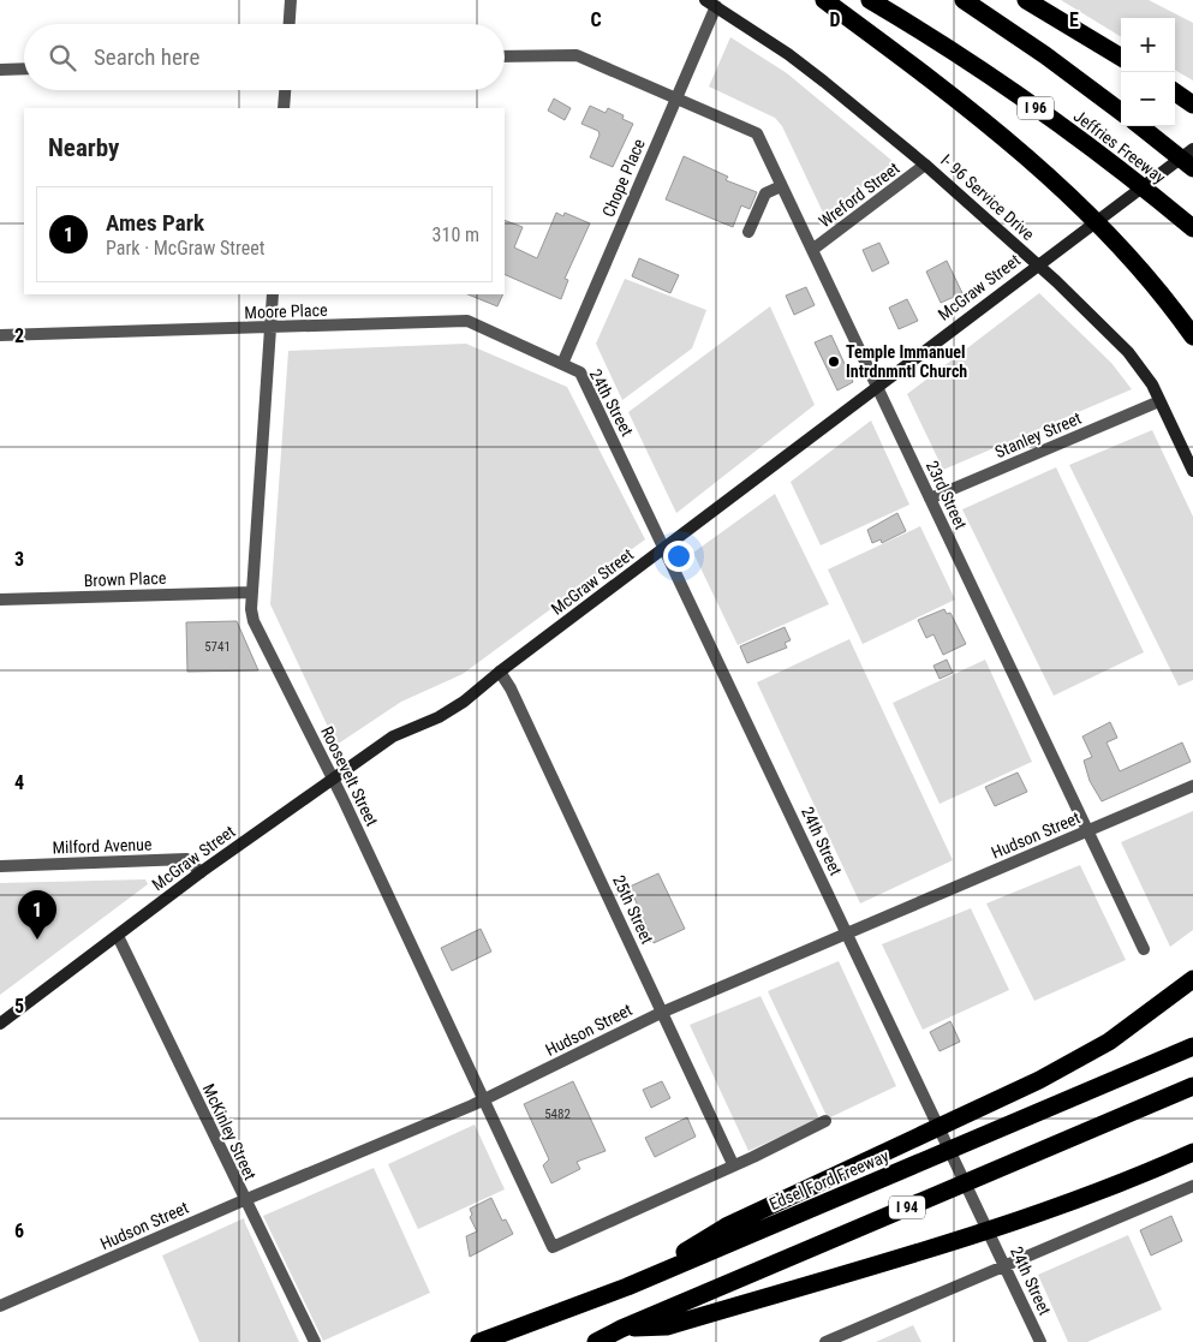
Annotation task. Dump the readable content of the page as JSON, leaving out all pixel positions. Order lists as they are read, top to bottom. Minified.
{"streets":{"highway":["I 96","Jeffries Freeway","Edsel Ford Freeway","I 94"],"street":["Chope Place","Wreford Street","I- 96 Service Drive","McGraw Street","Moore Place","24th Street","Stanley Street","23rd Street","Brown Place","Roosevelt Street","Hudson Street","Milford Avenue","25th Street","McKinley Street"]},"crossings":[["Chope Place","I- 96 Service Drive"],["Chope Place","Moore Place"],["Chope Place","24th Street"],["Chope Place","23rd Street"],["Wreford Street","I- 96 Service Drive"],["Wreford Street","23rd Street"],["I- 96 Service Drive","McGraw Street"],["I- 96 Service Drive","Stanley Street"],["McGraw Street","24th Street"],["McGraw Street","23rd Street"],["McGraw Street","Roosevelt Street"],["McGraw Street","Milford Avenue"],["McGraw Street","25th Street"],["McGraw Street","McKinley Street"],["Moore Place","24th Street"],["Moore Place","Roosevelt Street"],["24th Street","Hudson Street"],["Stanley Street","23rd Street"],["23rd Street","Hudson Street"],["Brown Place","Roosevelt Street"],["Roosevelt Street","Hudson Street"],["Roosevelt Street","25th Street"],["Hudson Street","25th Street"],["Hudson Street","McKinley Street"]],"places":["Temple Immanuel Intrdnmntl Church"],"house_numbers":["5741","5482"],"page":{"map_buttons":["+","−"],"search":"Search here","heading":"Nearby","list":[{"mark":"1","name":"Ames Park","note":"Park · McGraw Street","value":"310 m"}],"pins":"1"},"grid":{"columns":["C","D","E"],"rows":["2","3","4","5","6"]}}
